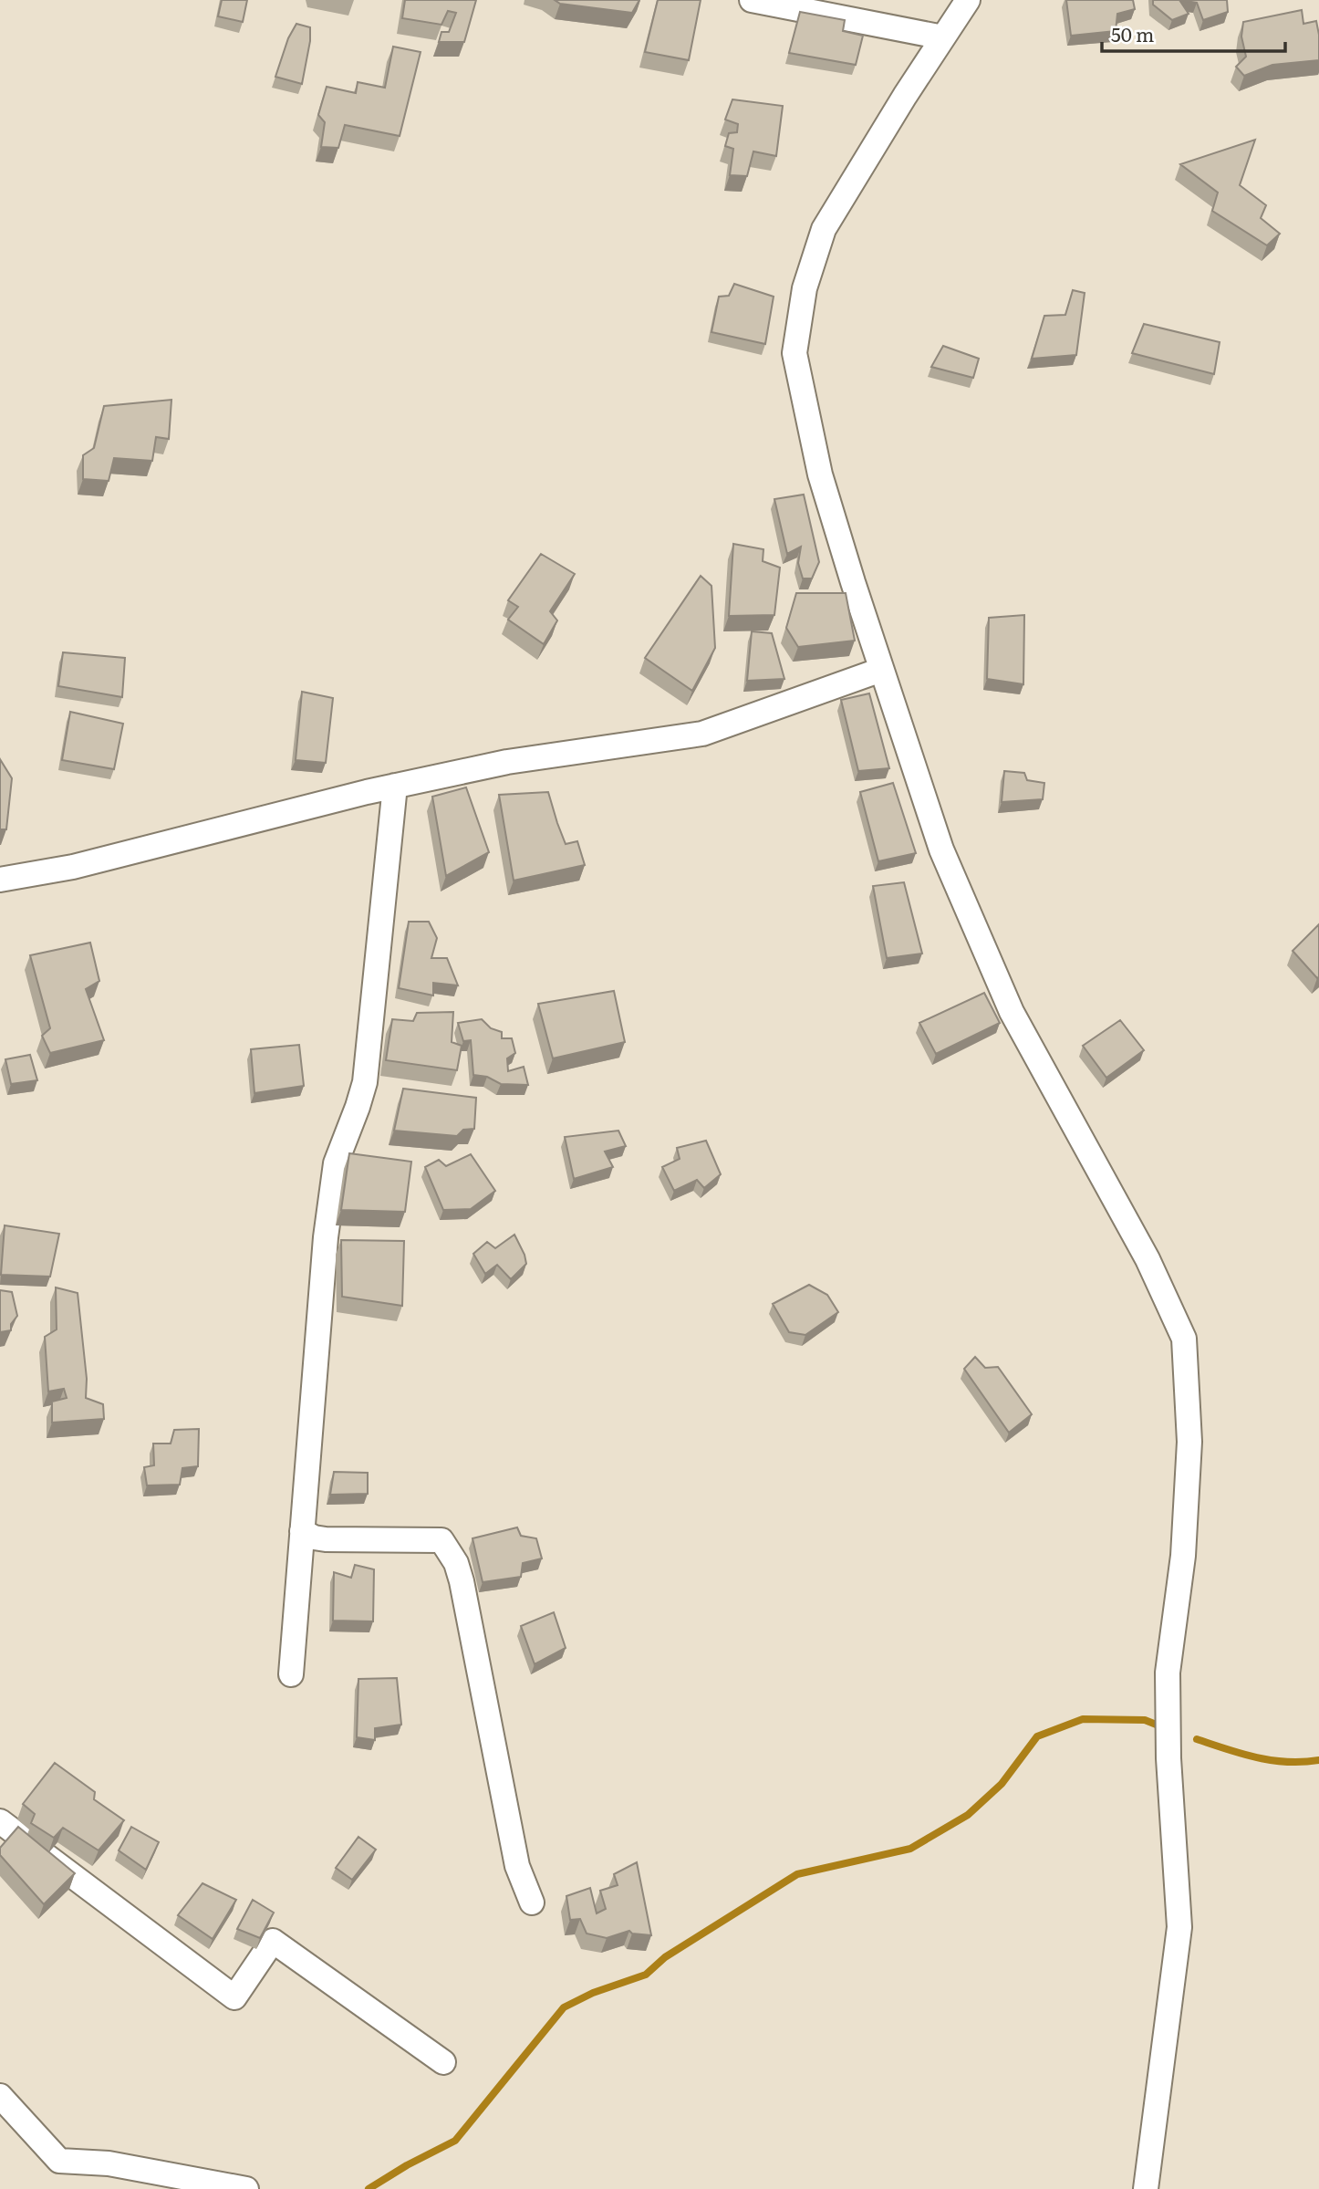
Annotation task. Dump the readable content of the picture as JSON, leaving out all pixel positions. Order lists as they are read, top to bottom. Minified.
{"scale_bar":"50 m"}
